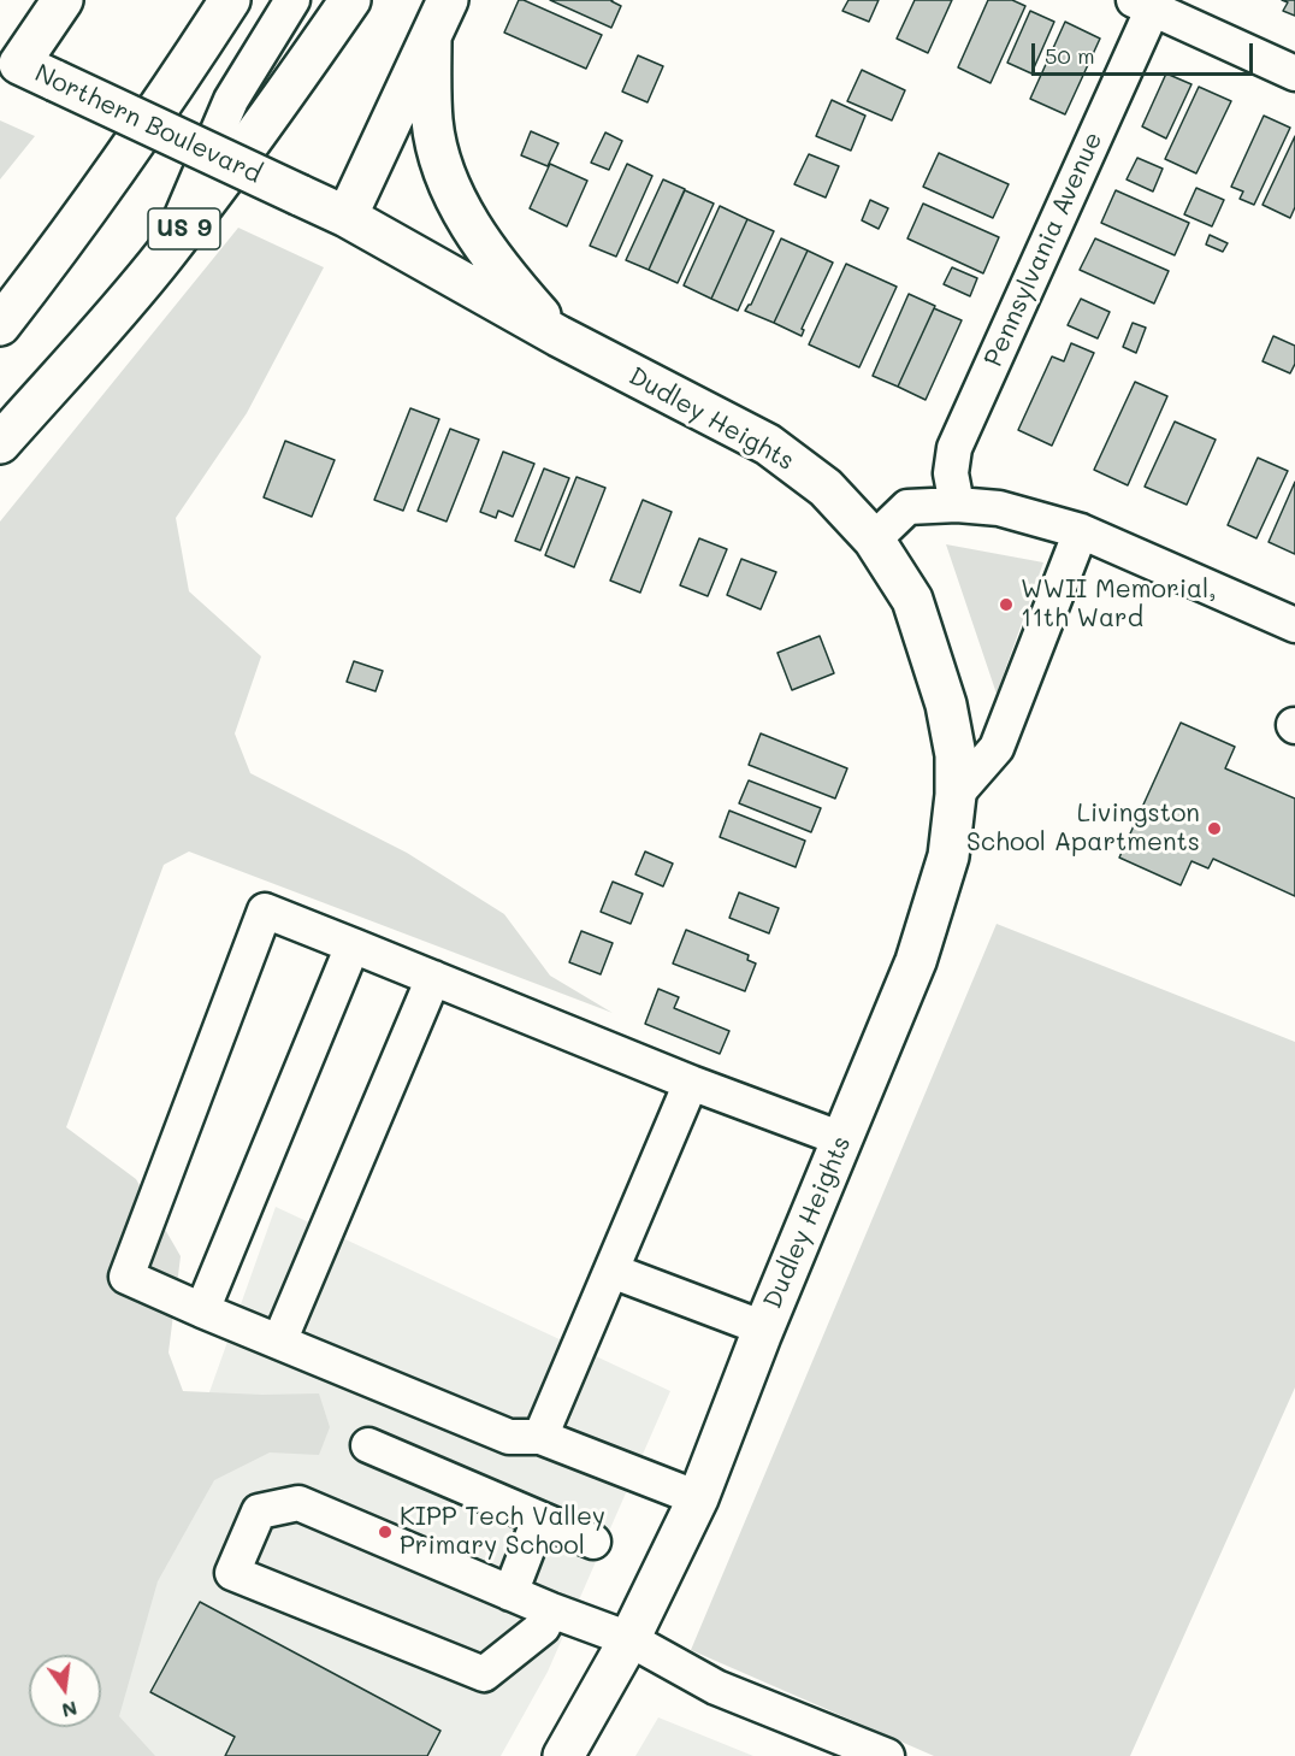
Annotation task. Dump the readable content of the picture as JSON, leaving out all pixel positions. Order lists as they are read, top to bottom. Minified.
{"streets":{"main road":["Northern Boulevard","US 9","Dudley Heights"],"street":["Pennsylvania Avenue"]},"crossings":[["Northern Boulevard","Dudley Heights"]],"places":["WWII Memorial, 11th Ward","Livingston School Apartments","KIPP Tech Valley Primary School"],"scale_bar":"50 m","north":"bottom"}
